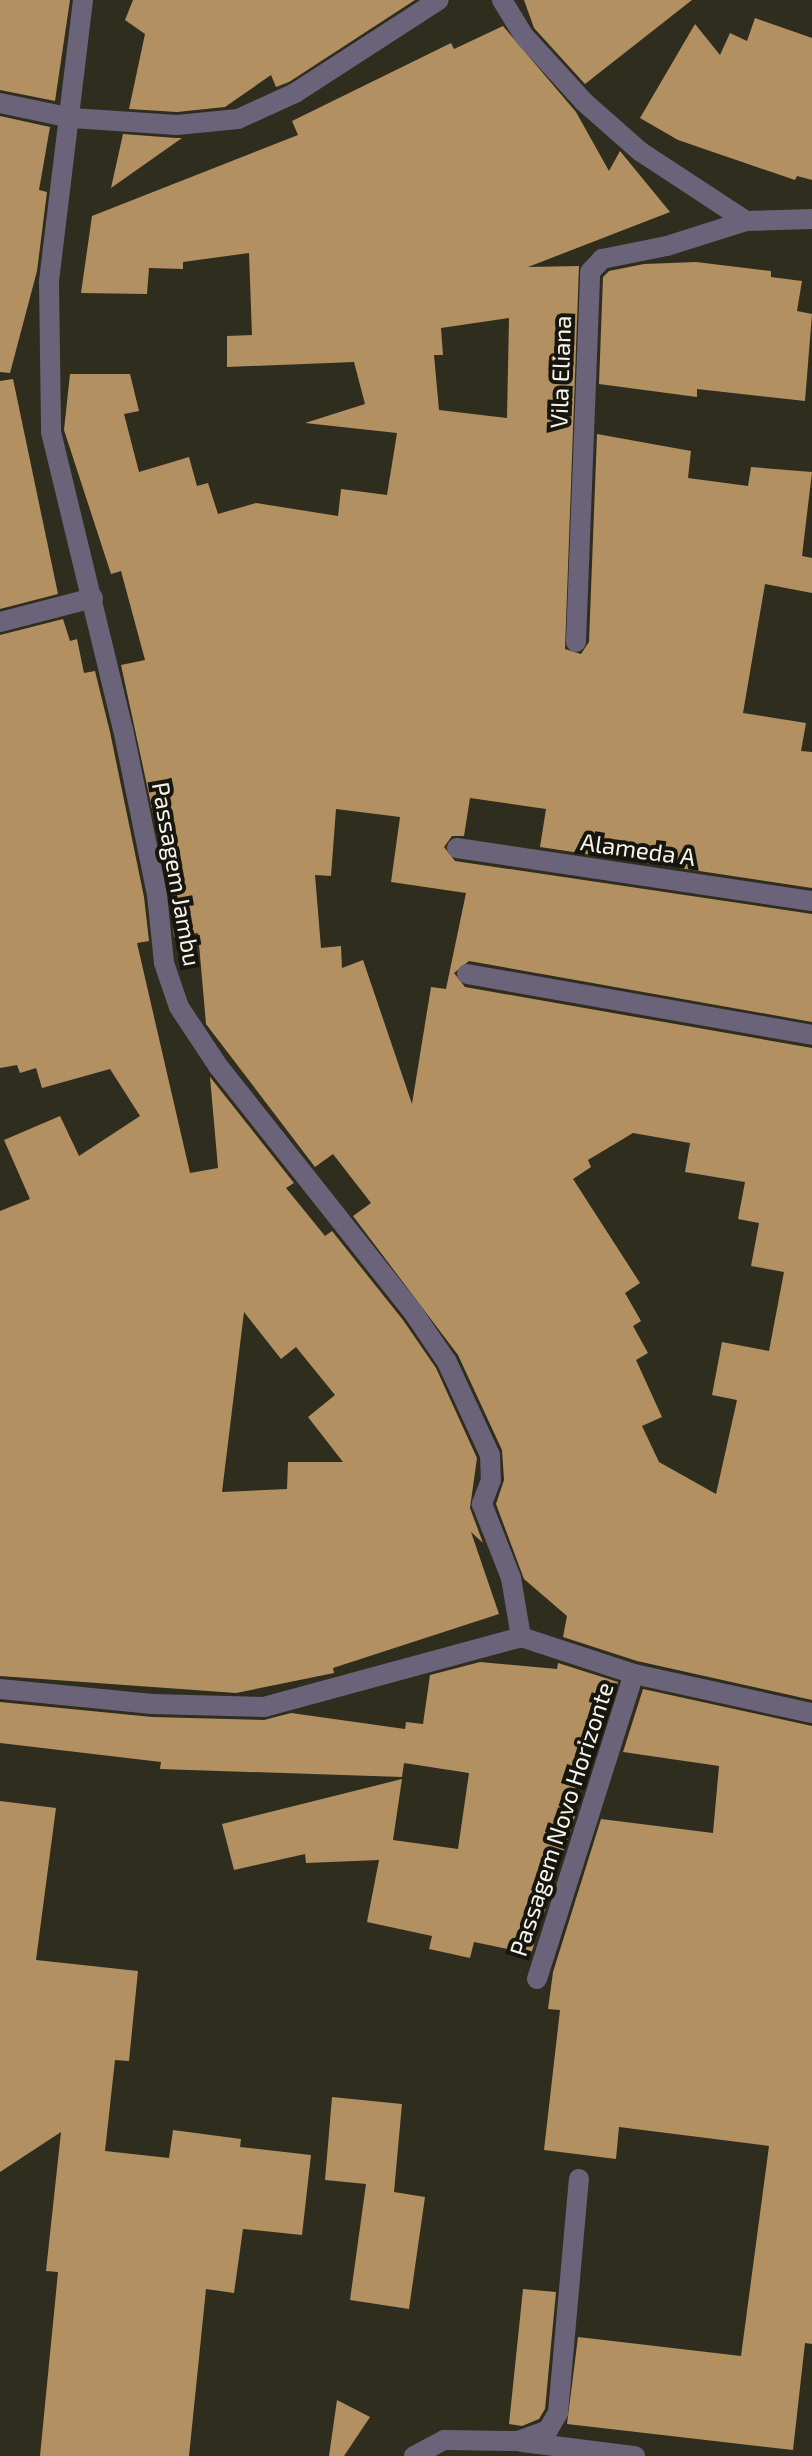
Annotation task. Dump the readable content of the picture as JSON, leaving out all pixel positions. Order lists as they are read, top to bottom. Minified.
{"streets":{"street":["Vila Eliana","Alameda A","Passagem Jambu","Passagem Novo Horizonte"]}}
